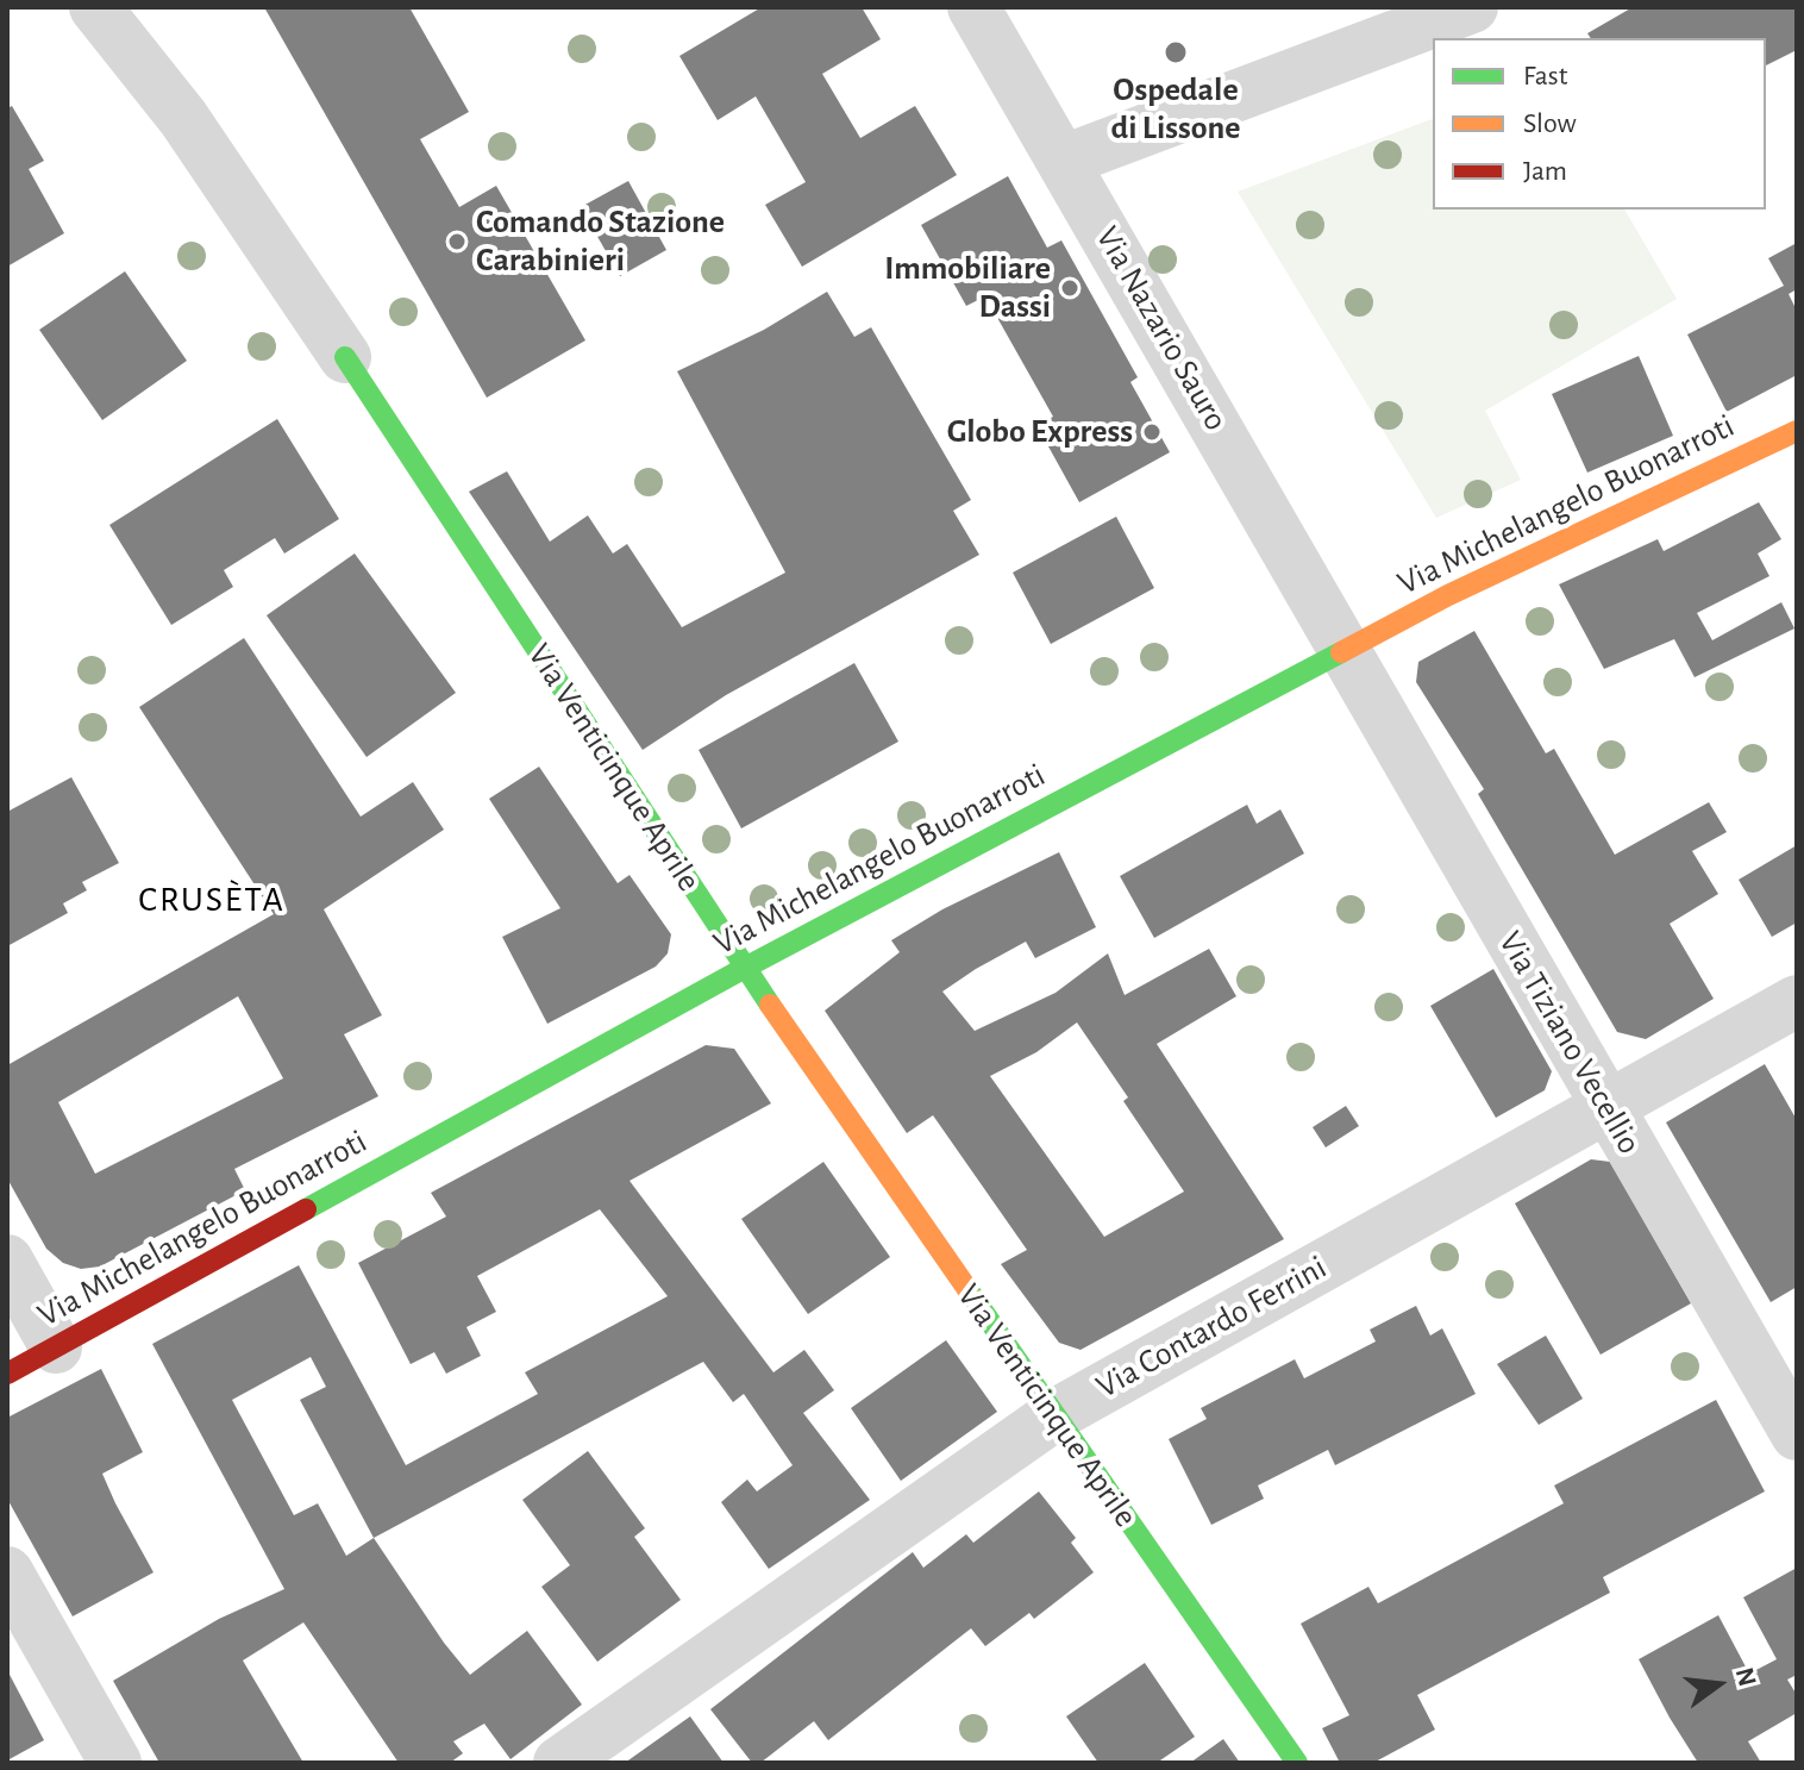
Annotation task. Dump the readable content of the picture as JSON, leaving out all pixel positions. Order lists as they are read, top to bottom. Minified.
{"streets":{"street":["Via Nazario Sauro","Via Michelangelo Buonarroti","Via Venticinque Aprile","Via Tiziano Vecellio","Via Contardo Ferrini"]},"crossings":[["Via Nazario Sauro","Via Michelangelo Buonarroti"],["Via Nazario Sauro","Via Tiziano Vecellio"],["Via Michelangelo Buonarroti","Via Venticinque Aprile"],["Via Michelangelo Buonarroti","Via Tiziano Vecellio"],["Via Venticinque Aprile","Via Contardo Ferrini"],["Via Tiziano Vecellio","Via Contardo Ferrini"]],"districts":["CRUSÈTA"],"places":["Ospedale di Lissone","Comando Stazione Carabinieri","Immobiliare Dassi","Globo Express"],"legend":["Fast","Slow","Jam"],"north":"right"}
